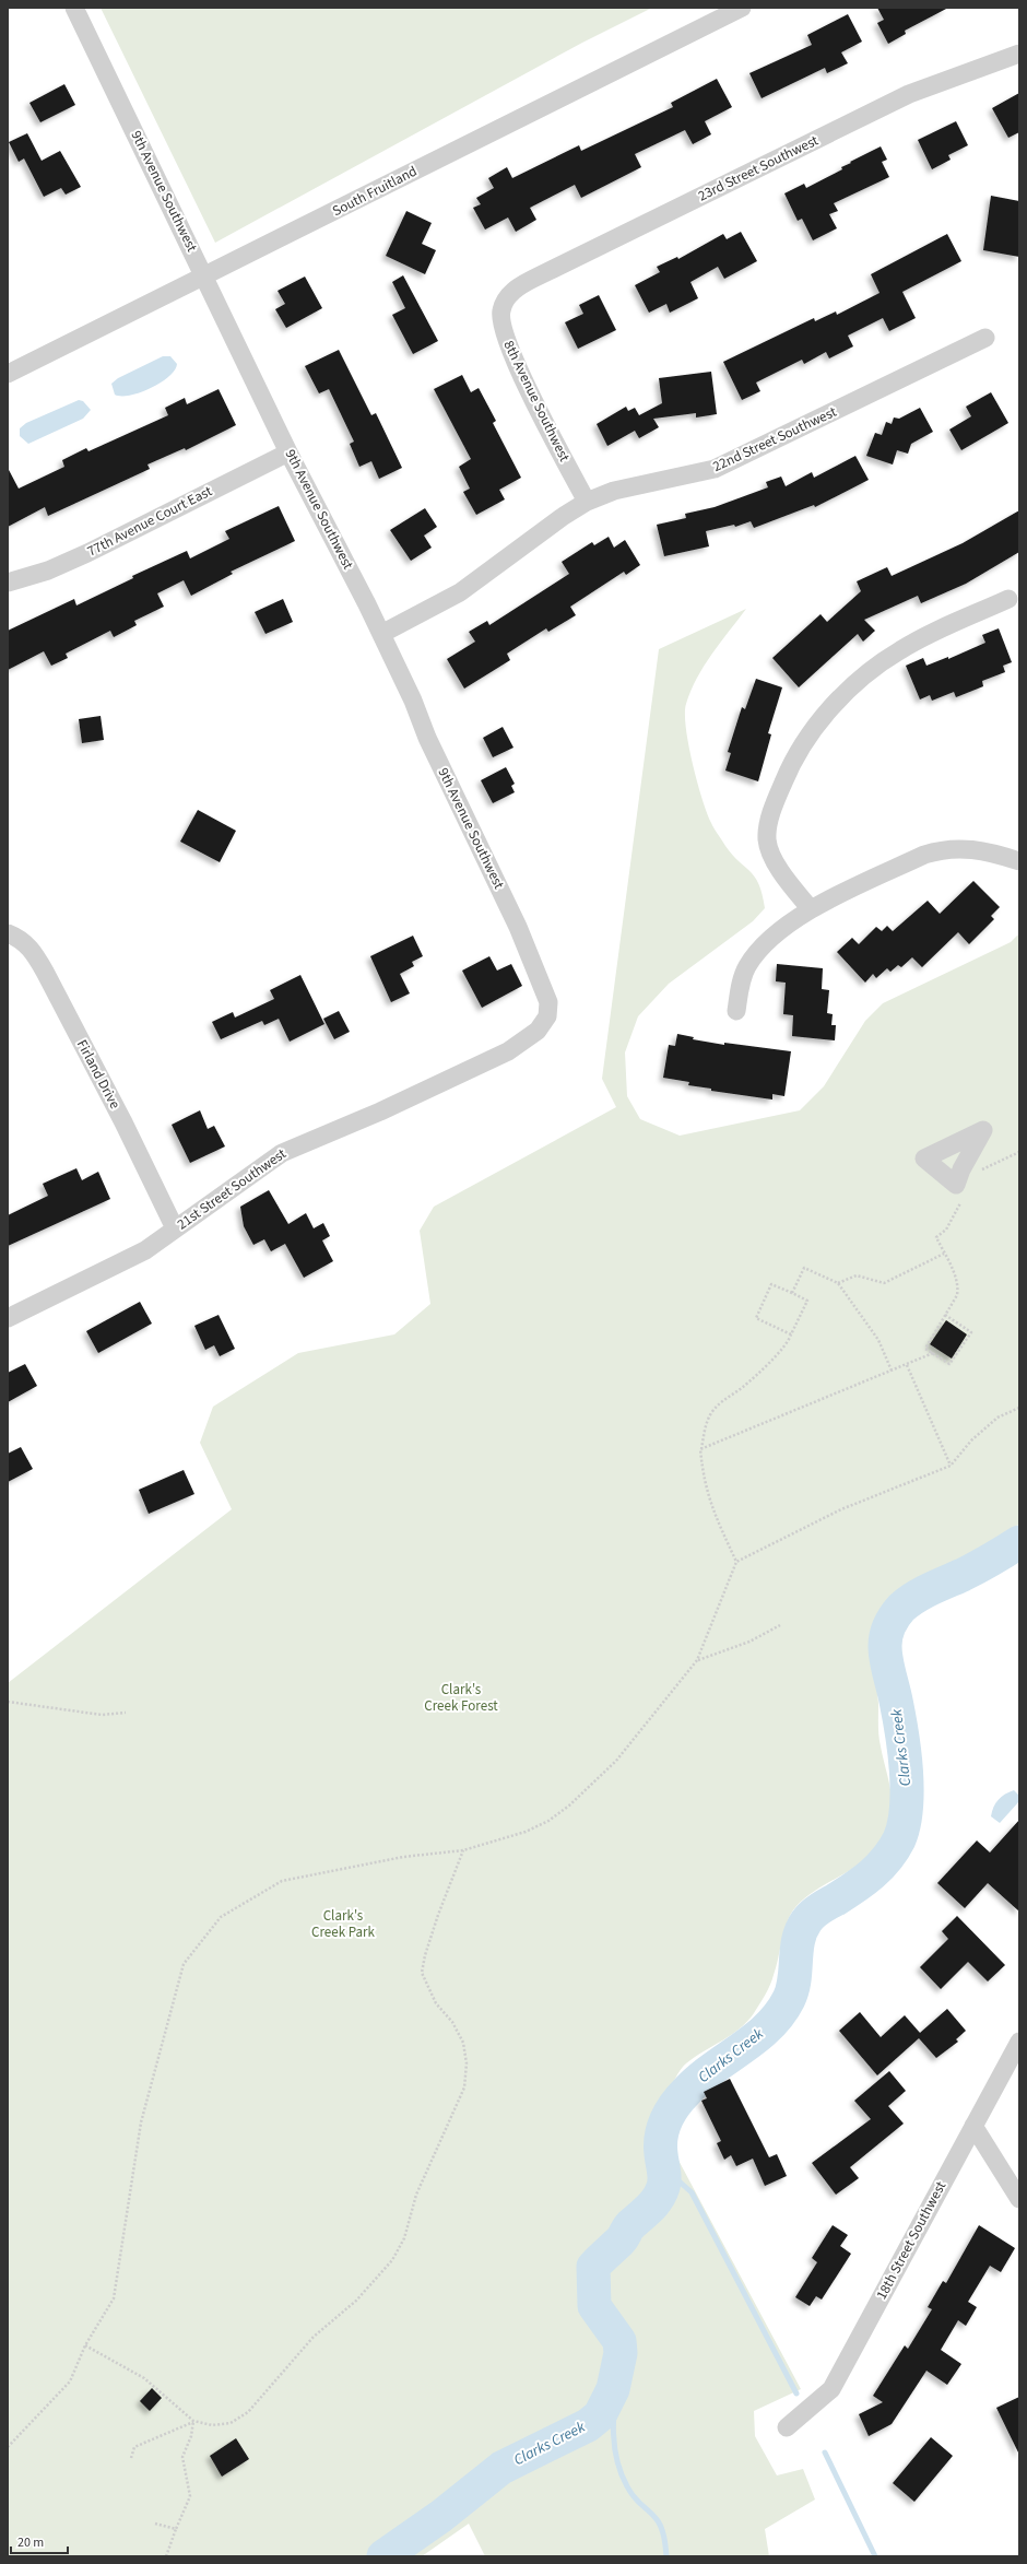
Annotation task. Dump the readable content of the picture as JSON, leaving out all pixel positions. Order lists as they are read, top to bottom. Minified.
{"streets":{"street":["23rd Street Southwest","9th Avenue Southwest","South Fruitland","8th Avenue Southwest","22nd Street Southwest","77th Avenue Court East","Firland Drive","21st Street Southwest","18th Street Southwest"]},"crossings":[["23rd Street Southwest","8th Avenue Southwest"],["9th Avenue Southwest","South Fruitland"],["9th Avenue Southwest","22nd Street Southwest"],["9th Avenue Southwest","77th Avenue Court East"],["9th Avenue Southwest","21st Street Southwest"],["8th Avenue Southwest","22nd Street Southwest"],["Firland Drive","21st Street Southwest"]],"water":["Clarks Creek"],"parks":["Clark's Creek Forest","Clark's Creek Park"],"scale_bar":"20 m"}
